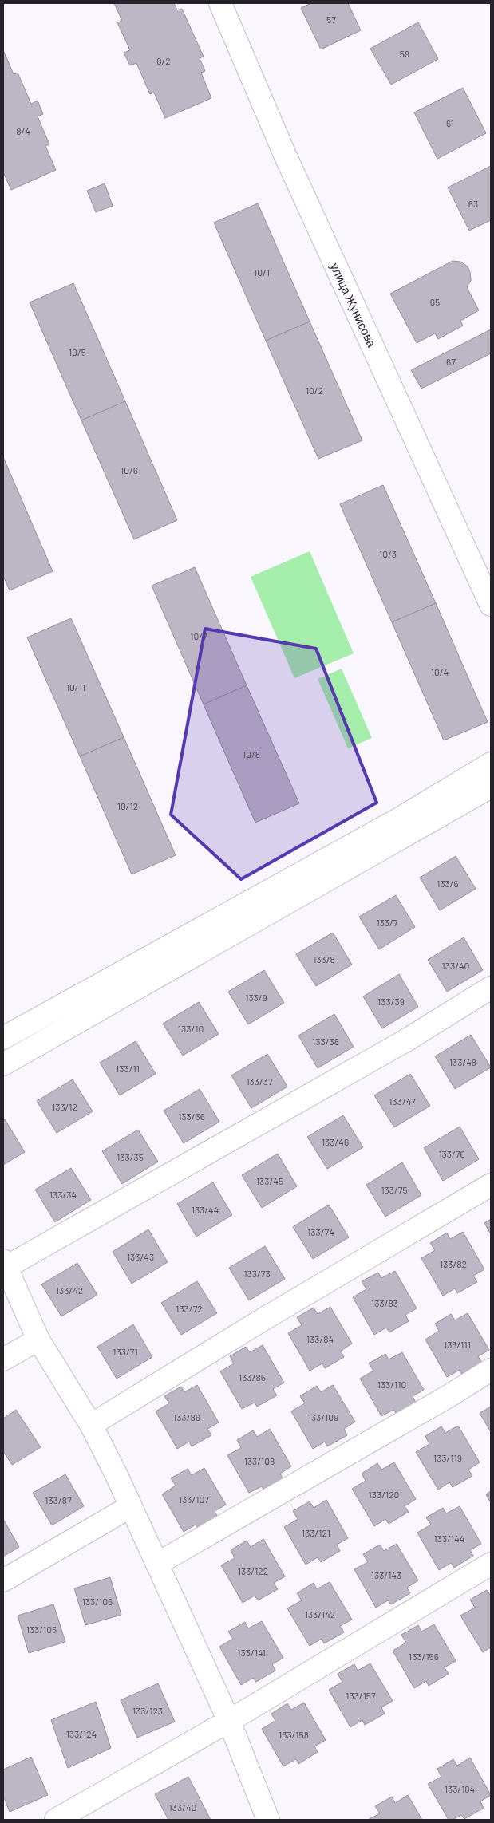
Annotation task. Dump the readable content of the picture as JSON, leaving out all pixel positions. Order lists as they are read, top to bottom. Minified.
{"streets":{"street":["улица Жунисова"]},"house_numbers":["57","59","8/2","61","8/4","63","10/1","65","10/5","67","10/2","10/6","10/3","10/7","10/4","10/11","10/8","10/12","133/6","133/7","133/8","133/40","133/9","133/39","133/10","133/38","133/48","133/11","133/37","133/47","133/12","133/36","133/46","133/76","133/35","133/45","133/75","133/34","133/44","133/74","133/43","133/82","133/73","133/42","133/83","133/72","133/84","133/111","133/71","133/85","133/110","133/86","133/109","133/119","133/108","133/120","133/107","133/87","133/121","133/144","133/122","133/143","133/106","133/142","133/105","133/141","133/156","133/157","133/123","133/124","133/158","133/184","133/40"]}
